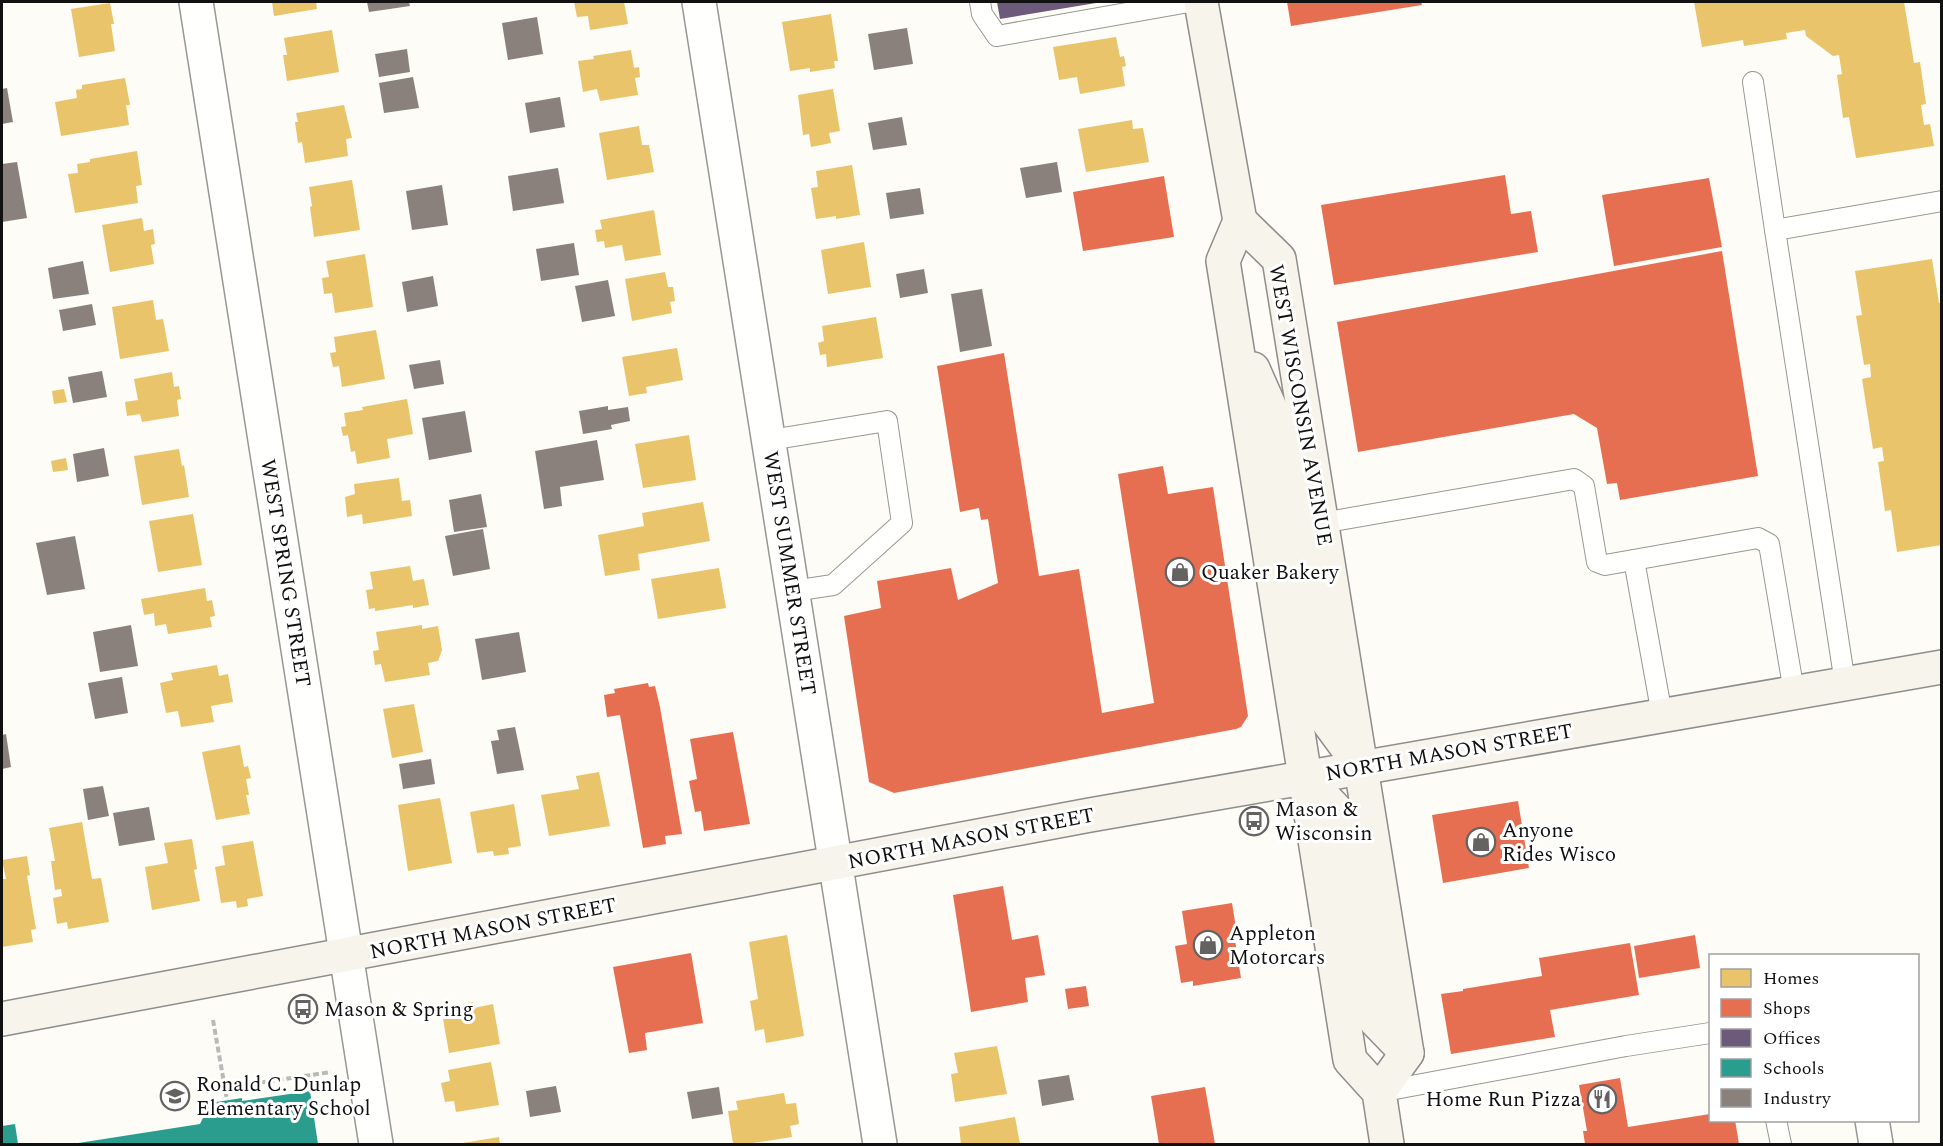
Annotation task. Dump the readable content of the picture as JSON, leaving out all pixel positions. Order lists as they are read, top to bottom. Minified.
{"streets":{"main road":["WEST WISCONSIN AVENUE","NORTH MASON STREET"],"street":["WEST SPRING STREET","WEST SUMMER STREET"]},"crossings":[["WEST WISCONSIN AVENUE","NORTH MASON STREET"],["WEST SPRING STREET","NORTH MASON STREET"],["WEST SUMMER STREET","NORTH MASON STREET"]],"places":{"shop":["Quaker Bakery","Anyone Rides Wisco","Appleton Motorcars"],"bus stop":["Mason & Wisconsin","Mason & Spring"],"school or university":["Ronald C. Dunlap Elementary School"],"restaurant":["Home Run Pizza"]},"legend":["Homes","Shops","Offices","Schools","Industry"]}
